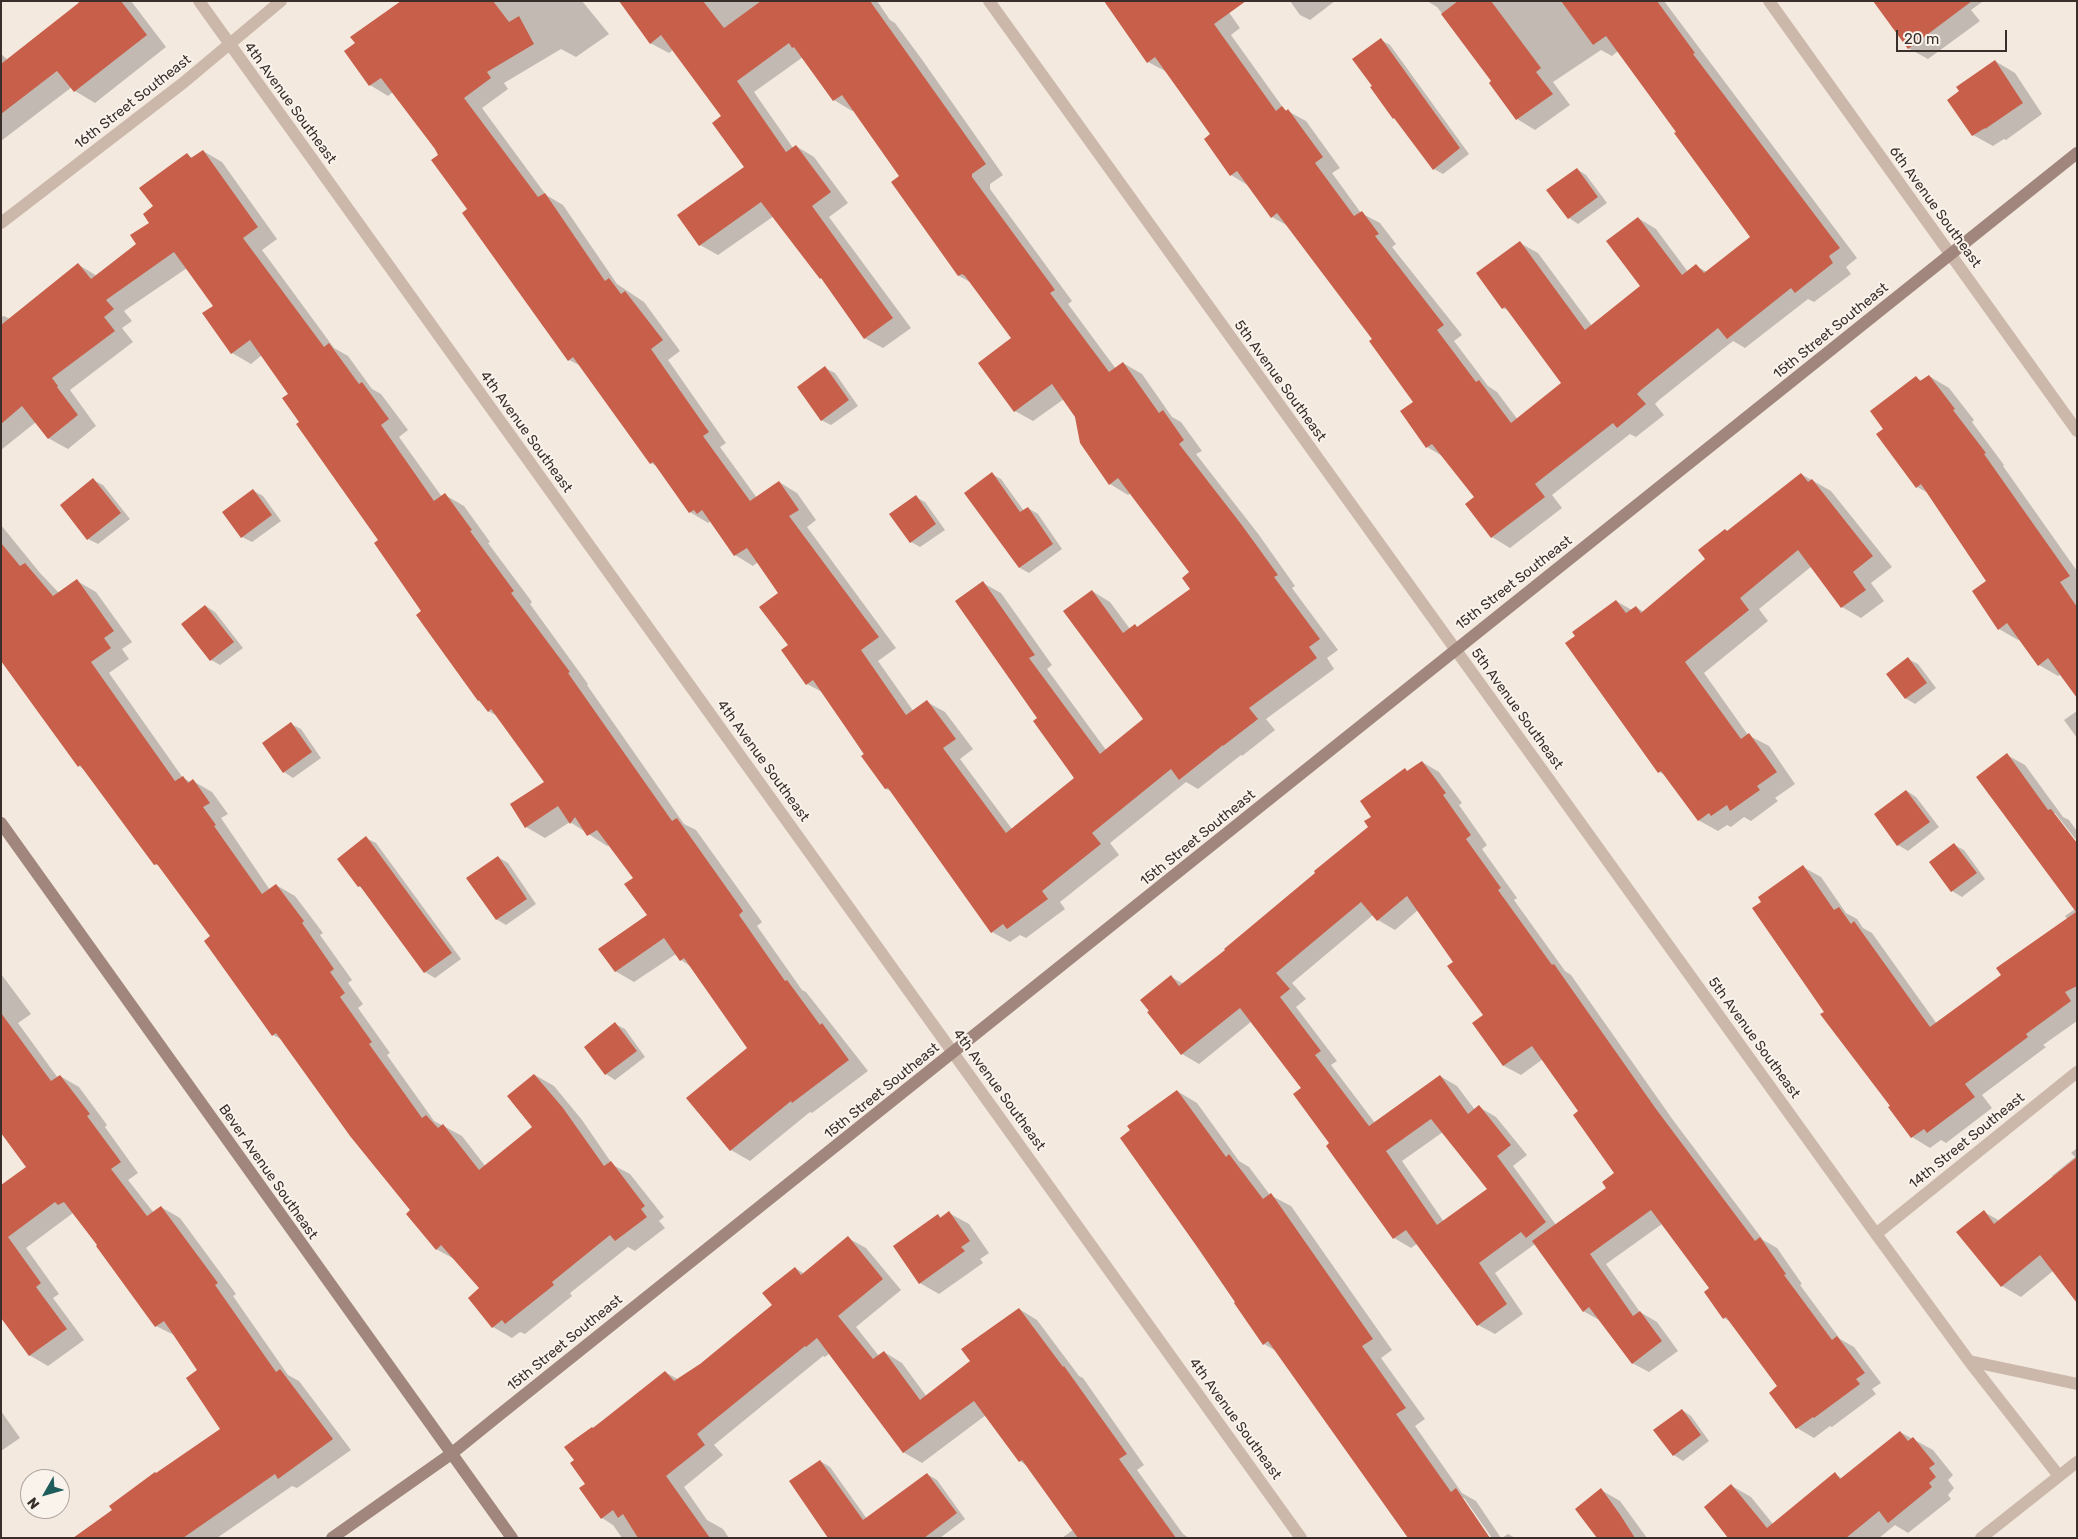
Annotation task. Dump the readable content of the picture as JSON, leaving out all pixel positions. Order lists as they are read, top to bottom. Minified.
{"streets":{"street":["16th Street Southeast","4th Avenue Southeast","6th Avenue Southeast","15th Street Southeast","5th Avenue Southeast","14th Street Southeast","Bever Avenue Southeast"]},"crossings":[["16th Street Southeast","4th Avenue Southeast"],["4th Avenue Southeast","15th Street Southeast"],["6th Avenue Southeast","15th Street Southeast"],["15th Street Southeast","5th Avenue Southeast"],["15th Street Southeast","Bever Avenue Southeast"],["5th Avenue Southeast","14th Street Southeast"]],"scale_bar":"20 m","north":"bottom left"}
